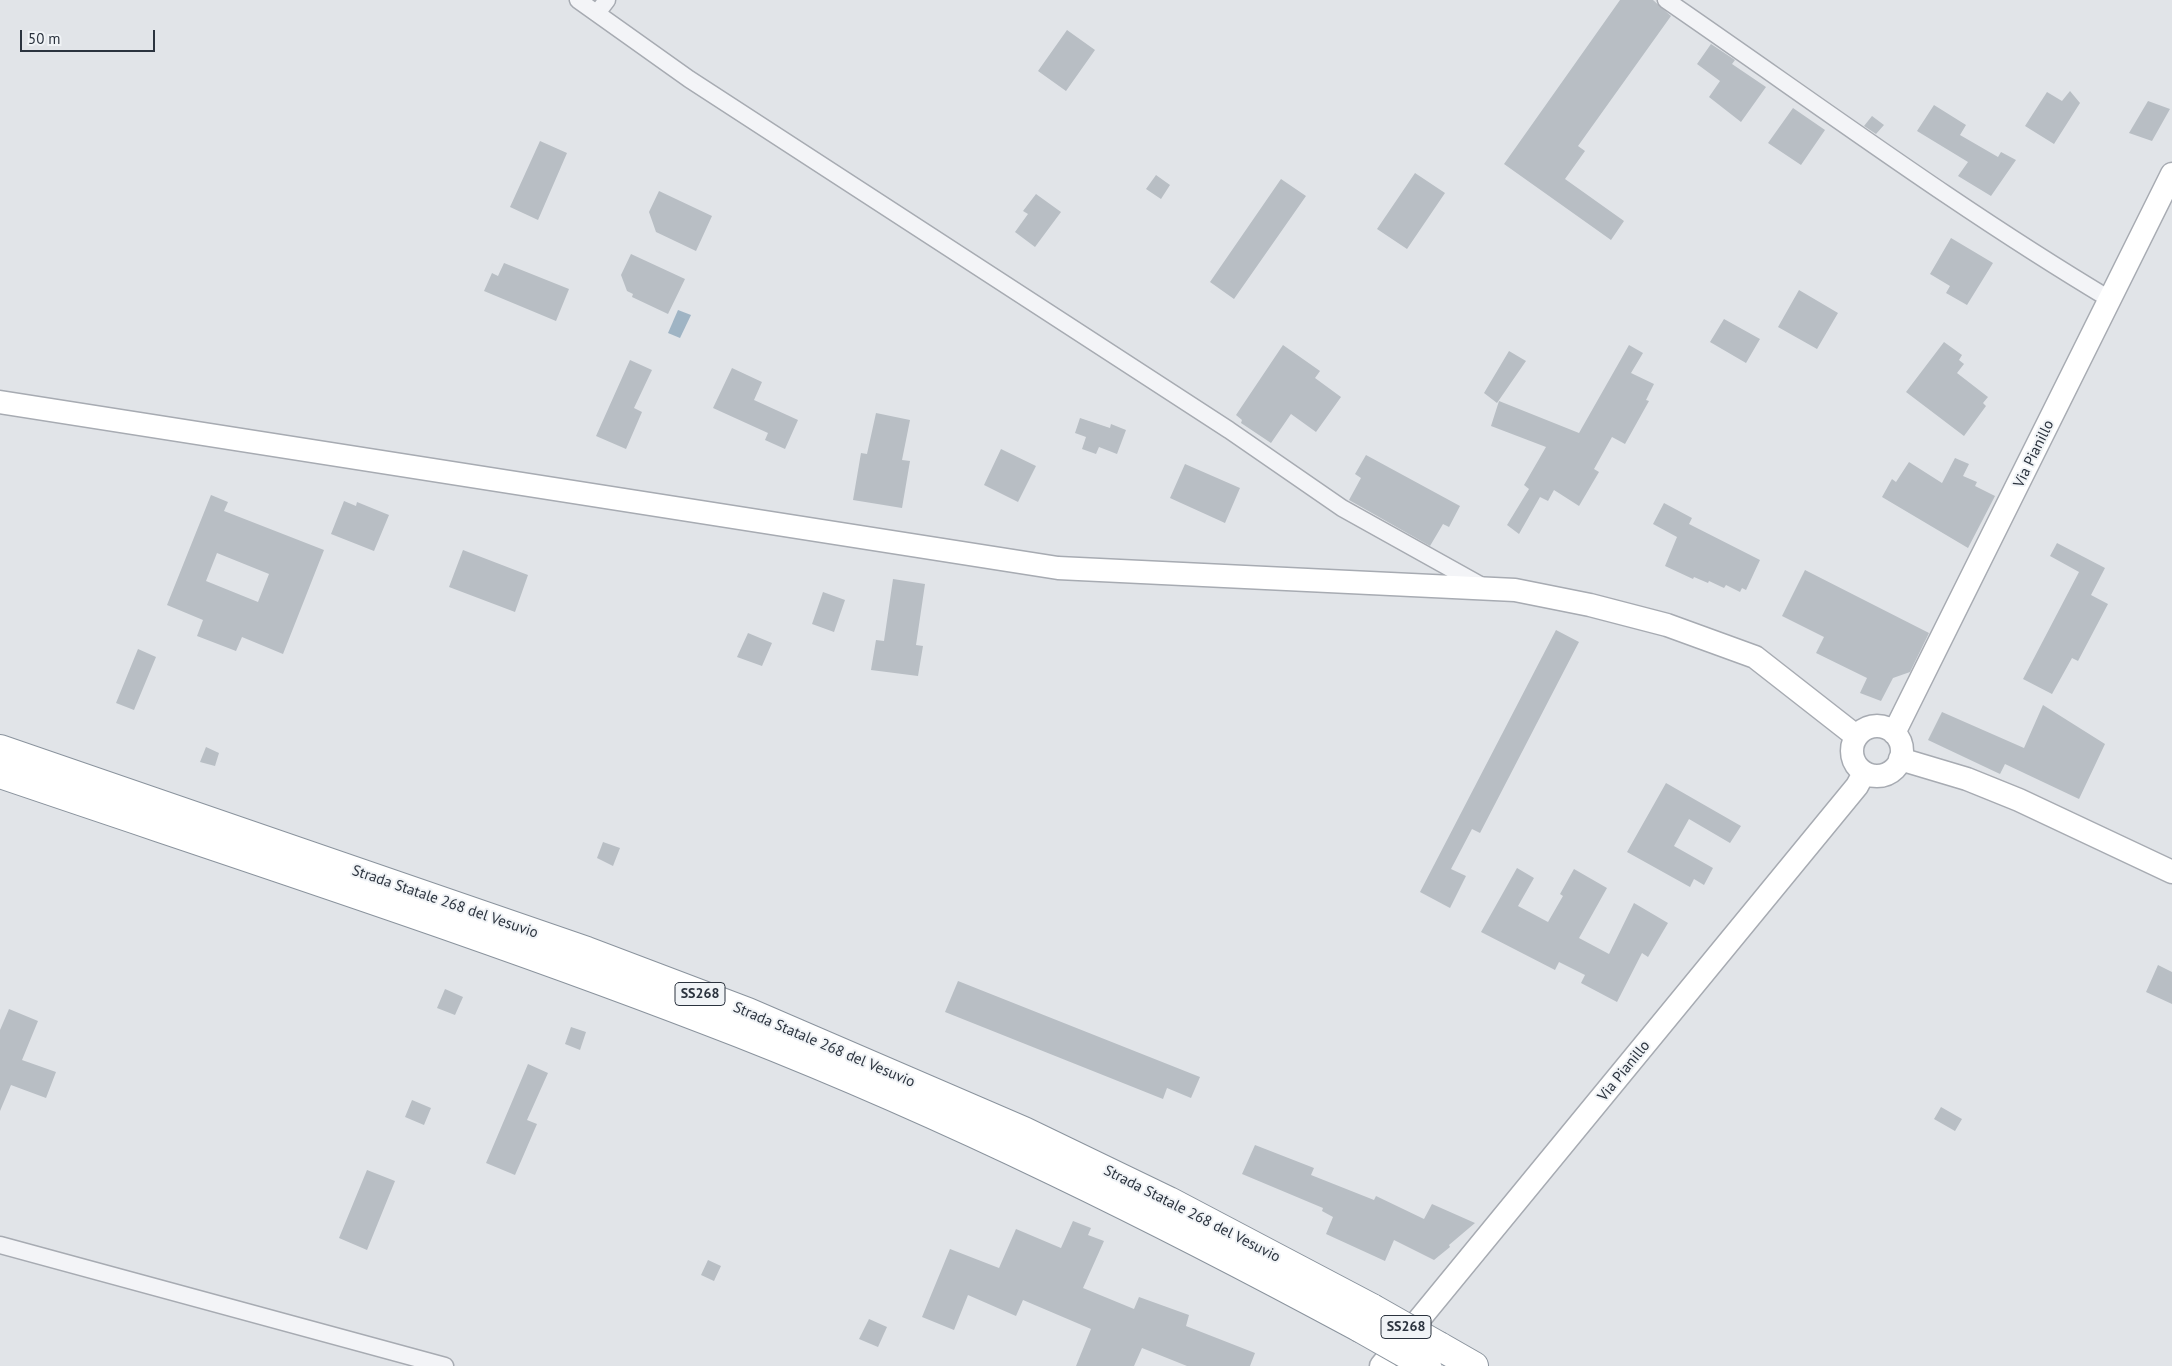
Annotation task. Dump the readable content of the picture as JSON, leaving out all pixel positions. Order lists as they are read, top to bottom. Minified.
{"streets":{"highway":["Strada Statale 268 del Vesuvio","SS268"],"street":["Via Pianillo"]},"scale_bar":"50 m"}
